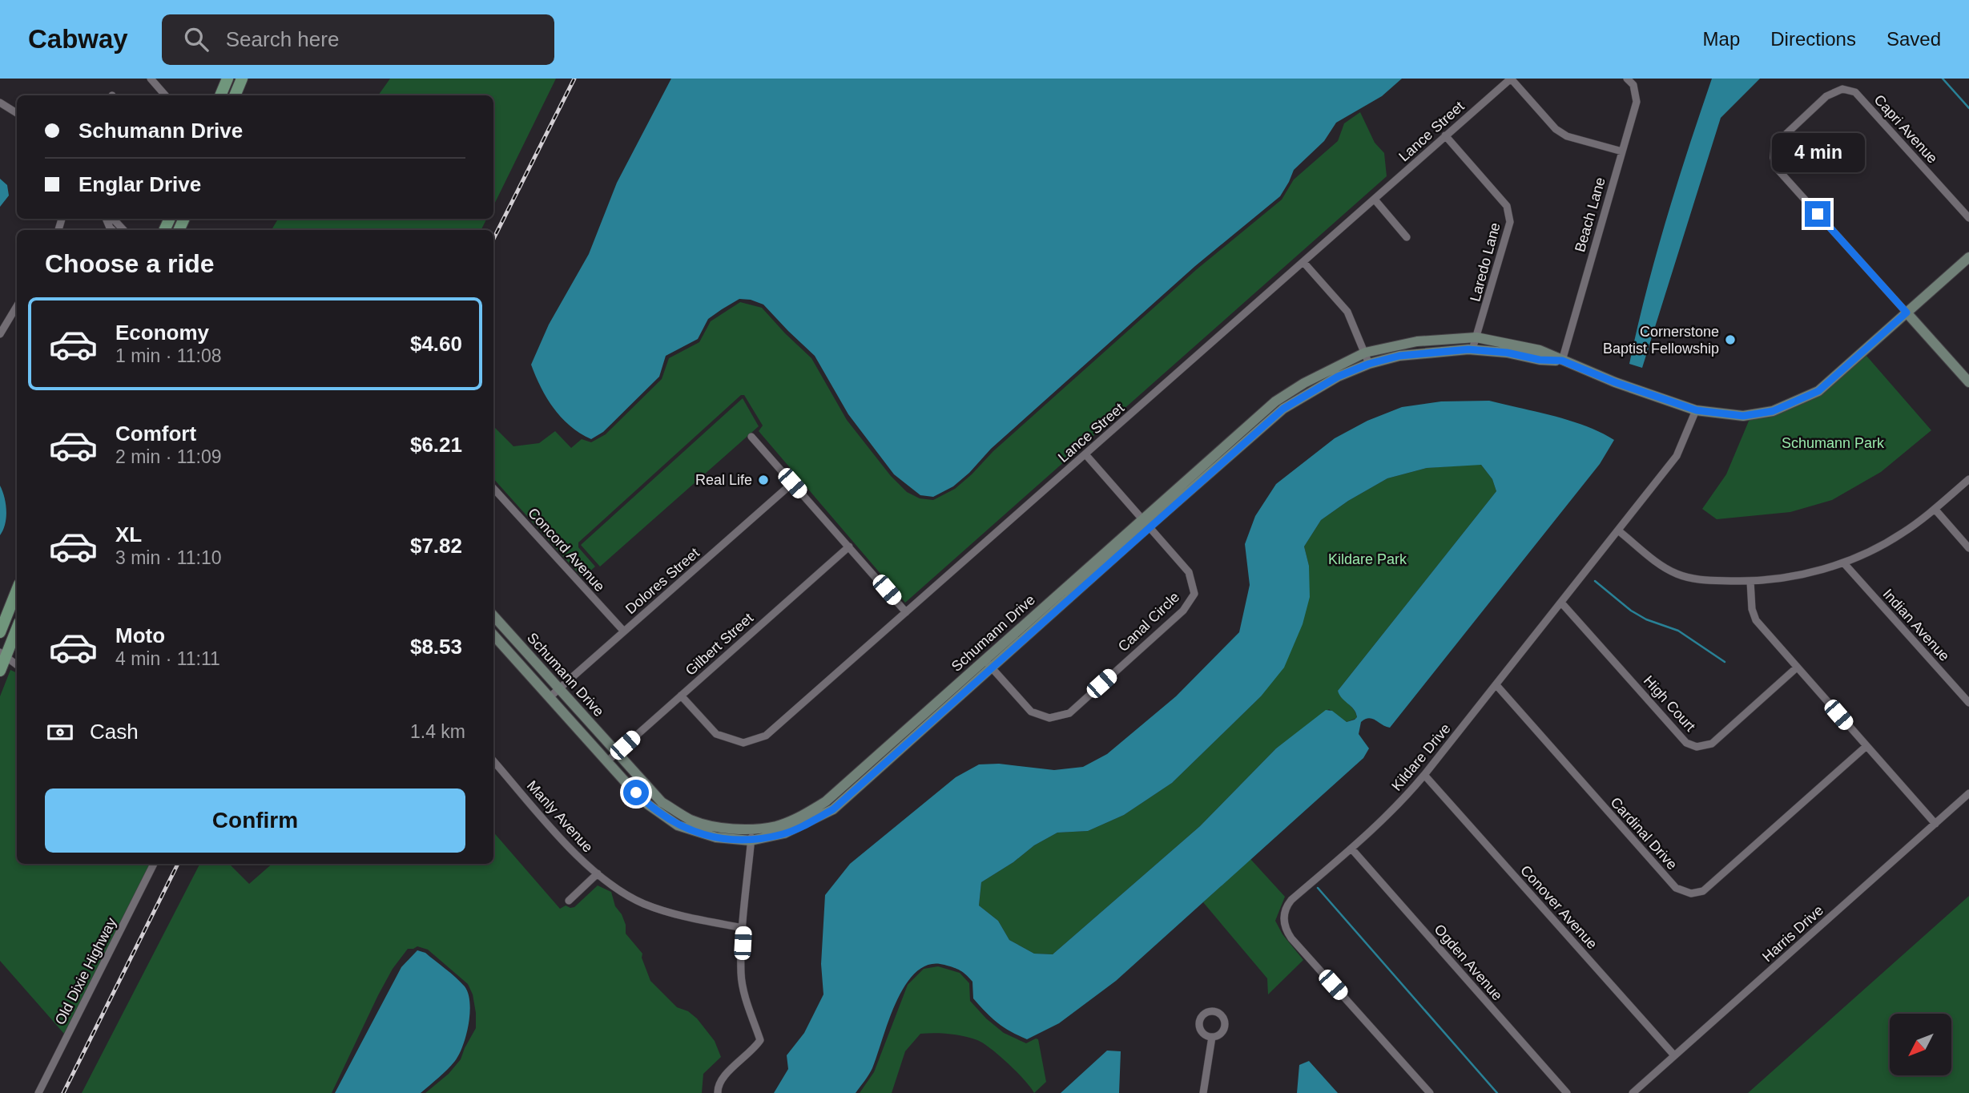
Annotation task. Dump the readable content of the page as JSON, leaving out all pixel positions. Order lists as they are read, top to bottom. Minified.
{"streets":{"street":["Capri Avenue","Lance Street","Beach Lane","Laredo Lane","Concord Avenue","Dolores Street","Canal Circle","Indian Avenue","Schumann Drive","Gilbert Street","High Court","Kildare Drive","Manly Avenue","Cardinal Drive","Conover Avenue","Harris Drive","Ogden Avenue","Old Dixie Highway"]},"crossings":[["Capri Avenue","Schumann Drive"],["Lance Street","Laredo Lane"],["Lance Street","Canal Circle"],["Lance Street","Gilbert Street"],["Beach Lane","Schumann Drive"],["Laredo Lane","Schumann Drive"],["Concord Avenue","Dolores Street"],["Dolores Street","Schumann Drive"],["Canal Circle","Schumann Drive"],["Schumann Drive","Gilbert Street"],["Schumann Drive","Kildare Drive"],["High Court","Kildare Drive"],["Kildare Drive","Cardinal Drive"],["Kildare Drive","Conover Avenue"],["Kildare Drive","Ogden Avenue"],["Conover Avenue","Harris Drive"]],"parks":["Schumann Park","Kildare Park"],"places":["Cornerstone Baptist Fellowship","Real Life"],"north":"bottom left","page":{"header":"Cabway","search":"Search here","nav":["Map","Directions","Saved"],"banner":["Schumann Drive","Englar Drive"],"bubble":"4 min","heading":"Choose a ride","list":[{"name":"Economy","note":"1 min · 11:08","value":"$4.60"},{"name":"Comfort","note":"2 min · 11:09","value":"$6.21"},{"name":"XL","note":"3 min · 11:10","value":"$7.82"},{"name":"Moto","note":"4 min · 11:11","value":"$8.53"}],"pay":["Cash","1.4 km"],"buttons":"Confirm"}}
